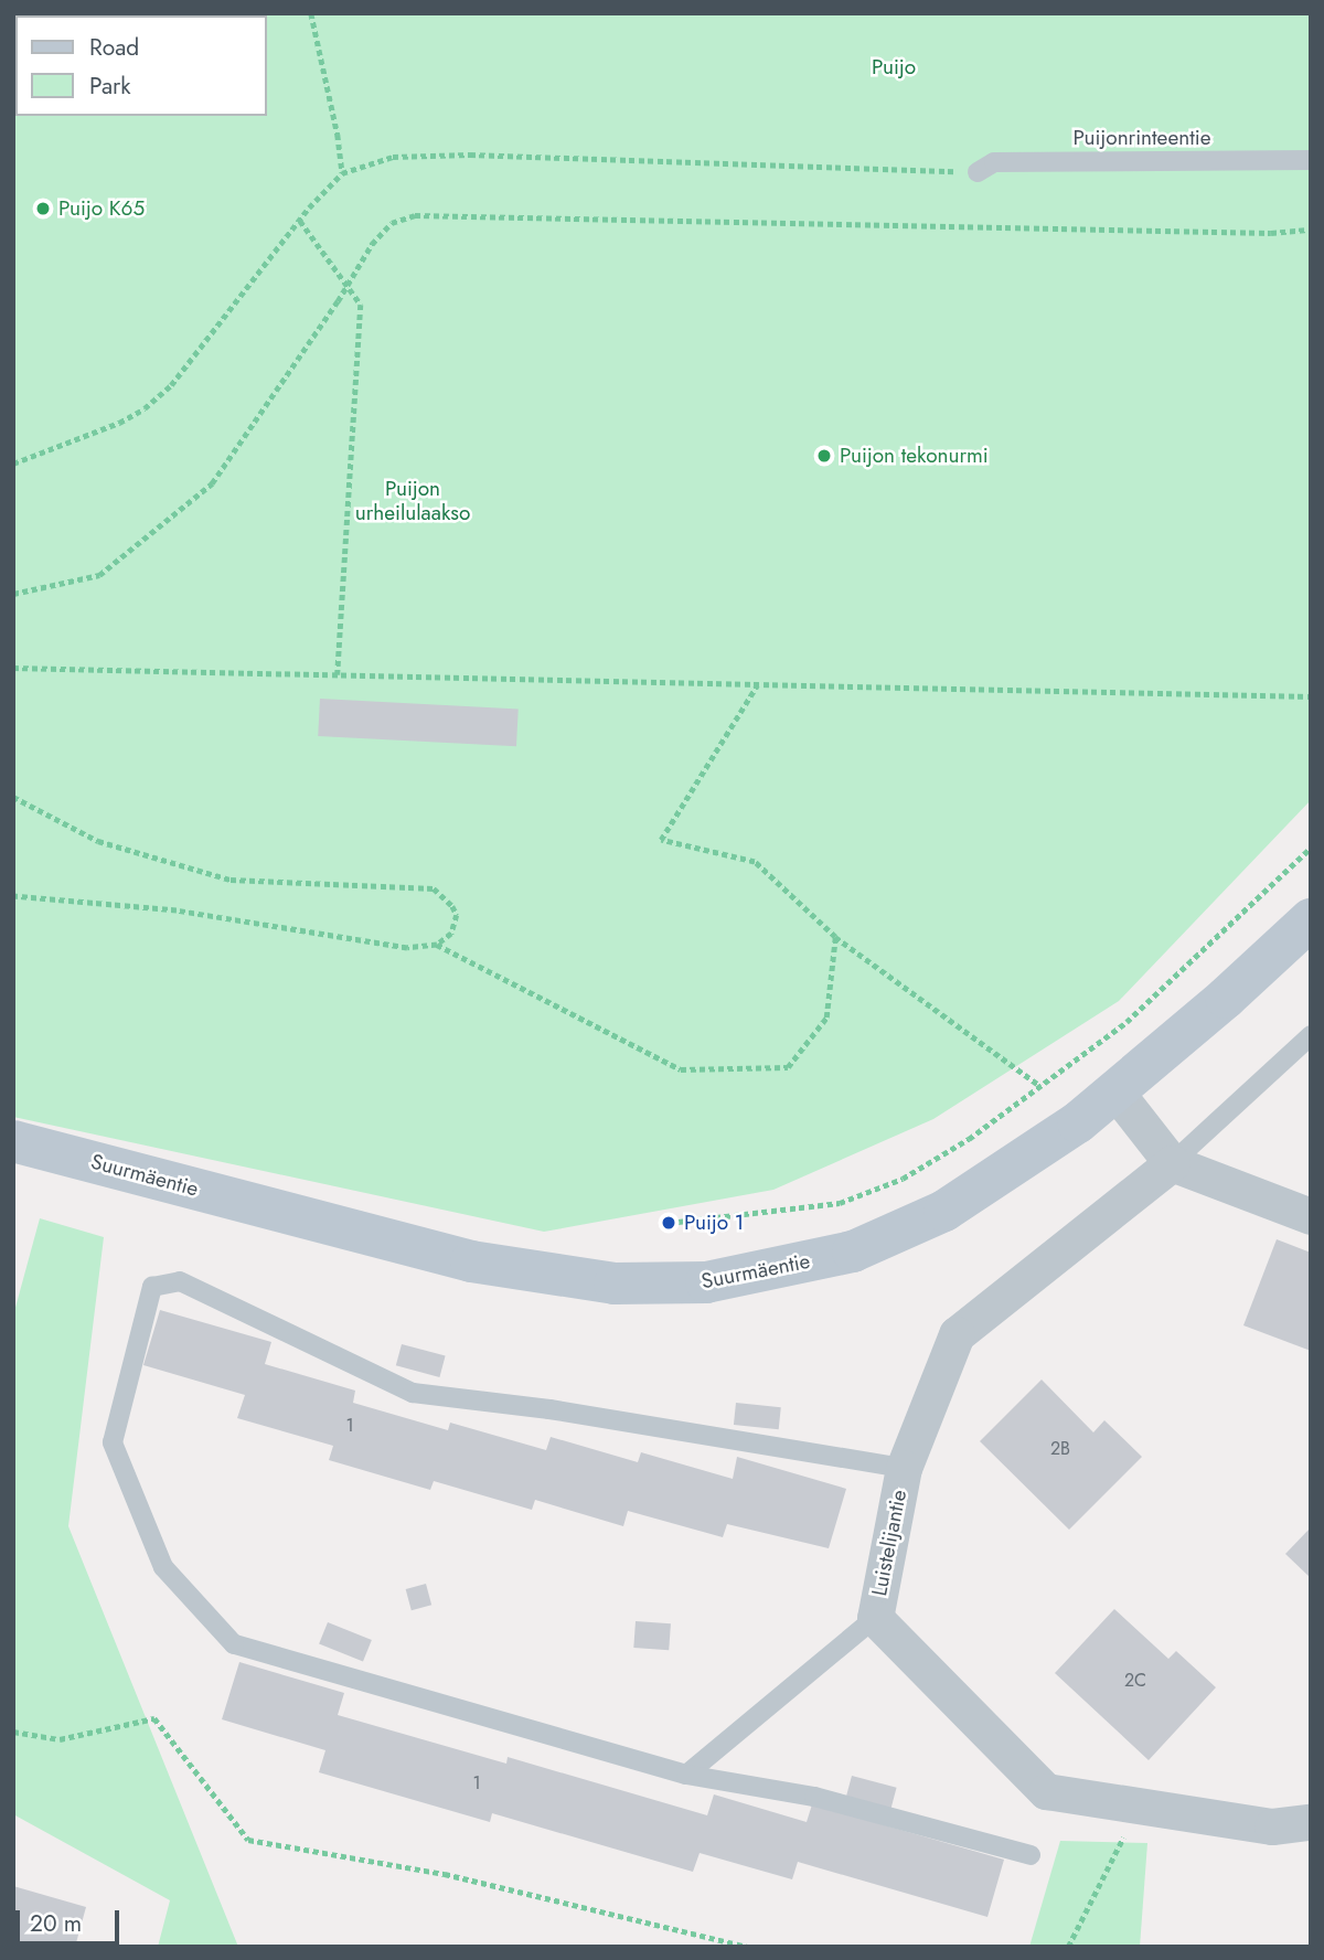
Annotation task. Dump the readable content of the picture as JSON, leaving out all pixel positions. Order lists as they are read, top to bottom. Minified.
{"streets":{"main road":["Suurmäentie"],"street":["Luistelijantie"],"lane":["Puijonrinteentie"]},"parks":["Puijo","Puijon urheilulaakso"],"places":["Puijo K65","Puijon tekonurmi","Puijo 1"],"house_numbers":["1","2B","2C","1"],"legend":["Road","Park"],"scale_bar":"20 m"}
